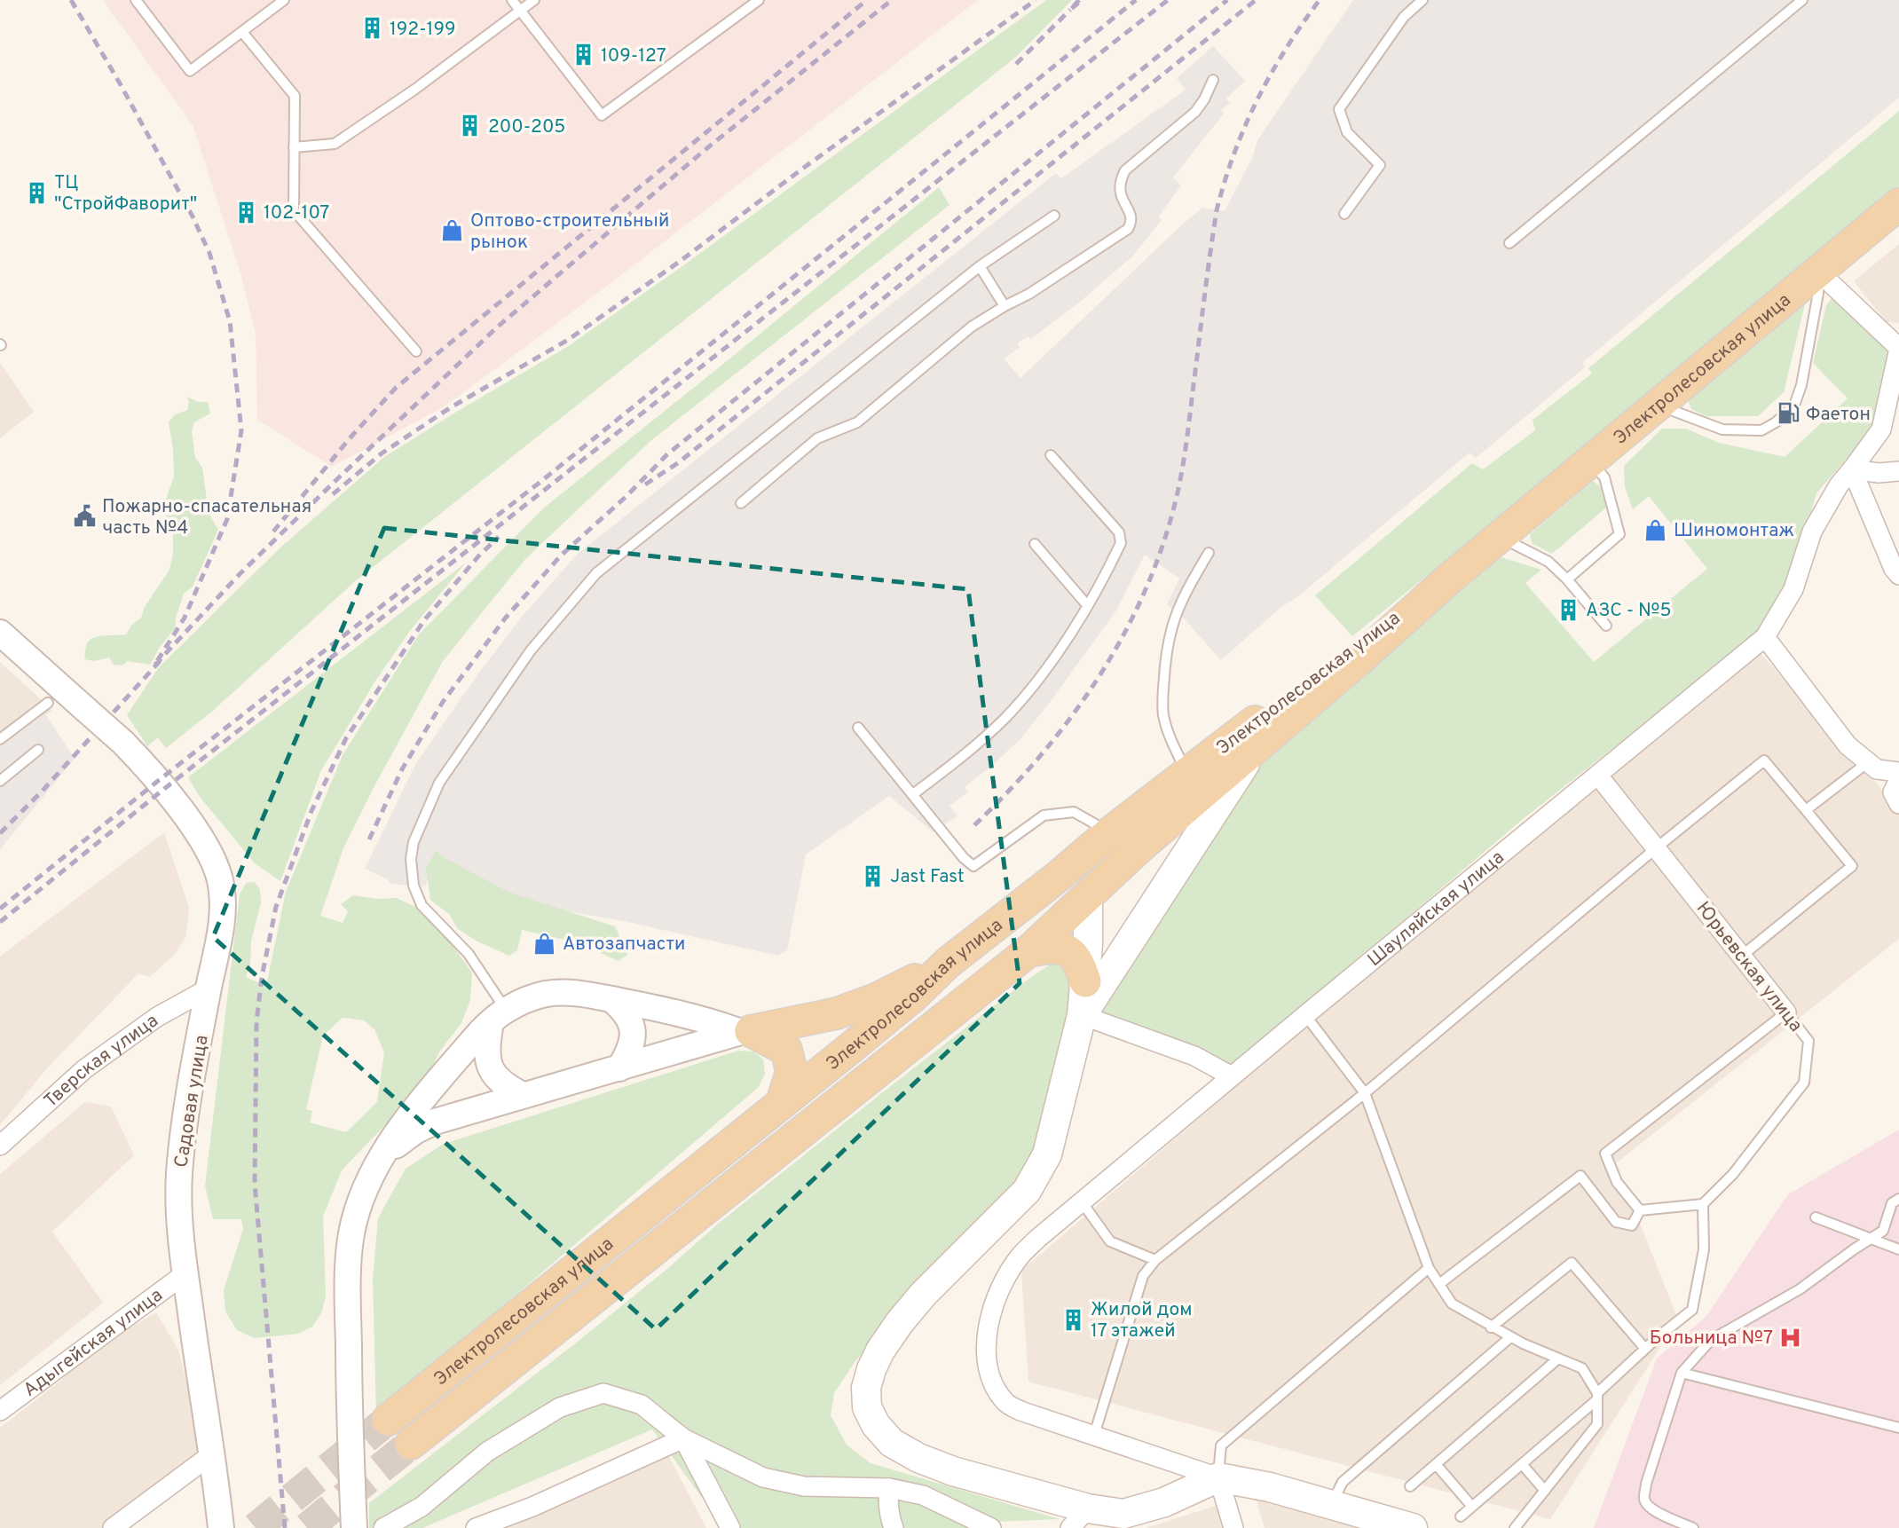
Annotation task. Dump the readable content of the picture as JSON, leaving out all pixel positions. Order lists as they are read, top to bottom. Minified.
{"streets":{"main road":["Электролесовская улица"],"street":["Шауляйская улица","Юрьевская улица","Тверская улица","Садовая улица","Адыгейская улица"]},"crossings":[["Шауляйская улица","Юрьевская улица"],["Тверская улица","Садовая улица"],["Садовая улица","Адыгейская улица"]],"places":{"building":["192-199","109-127","200-205","ТЦ \"СтройФаворит\"","102-107","АЗС - №5","Jast Fast","Жилой дом 17 этажей"],"shop":["Оптово-строительный рынок","Шиномонтаж","Автозапчасти"],"fuel station":["Фаетон"],"public building":["Пожарно-спасательная часть №4"],"hospital":["Больница №7"]}}
